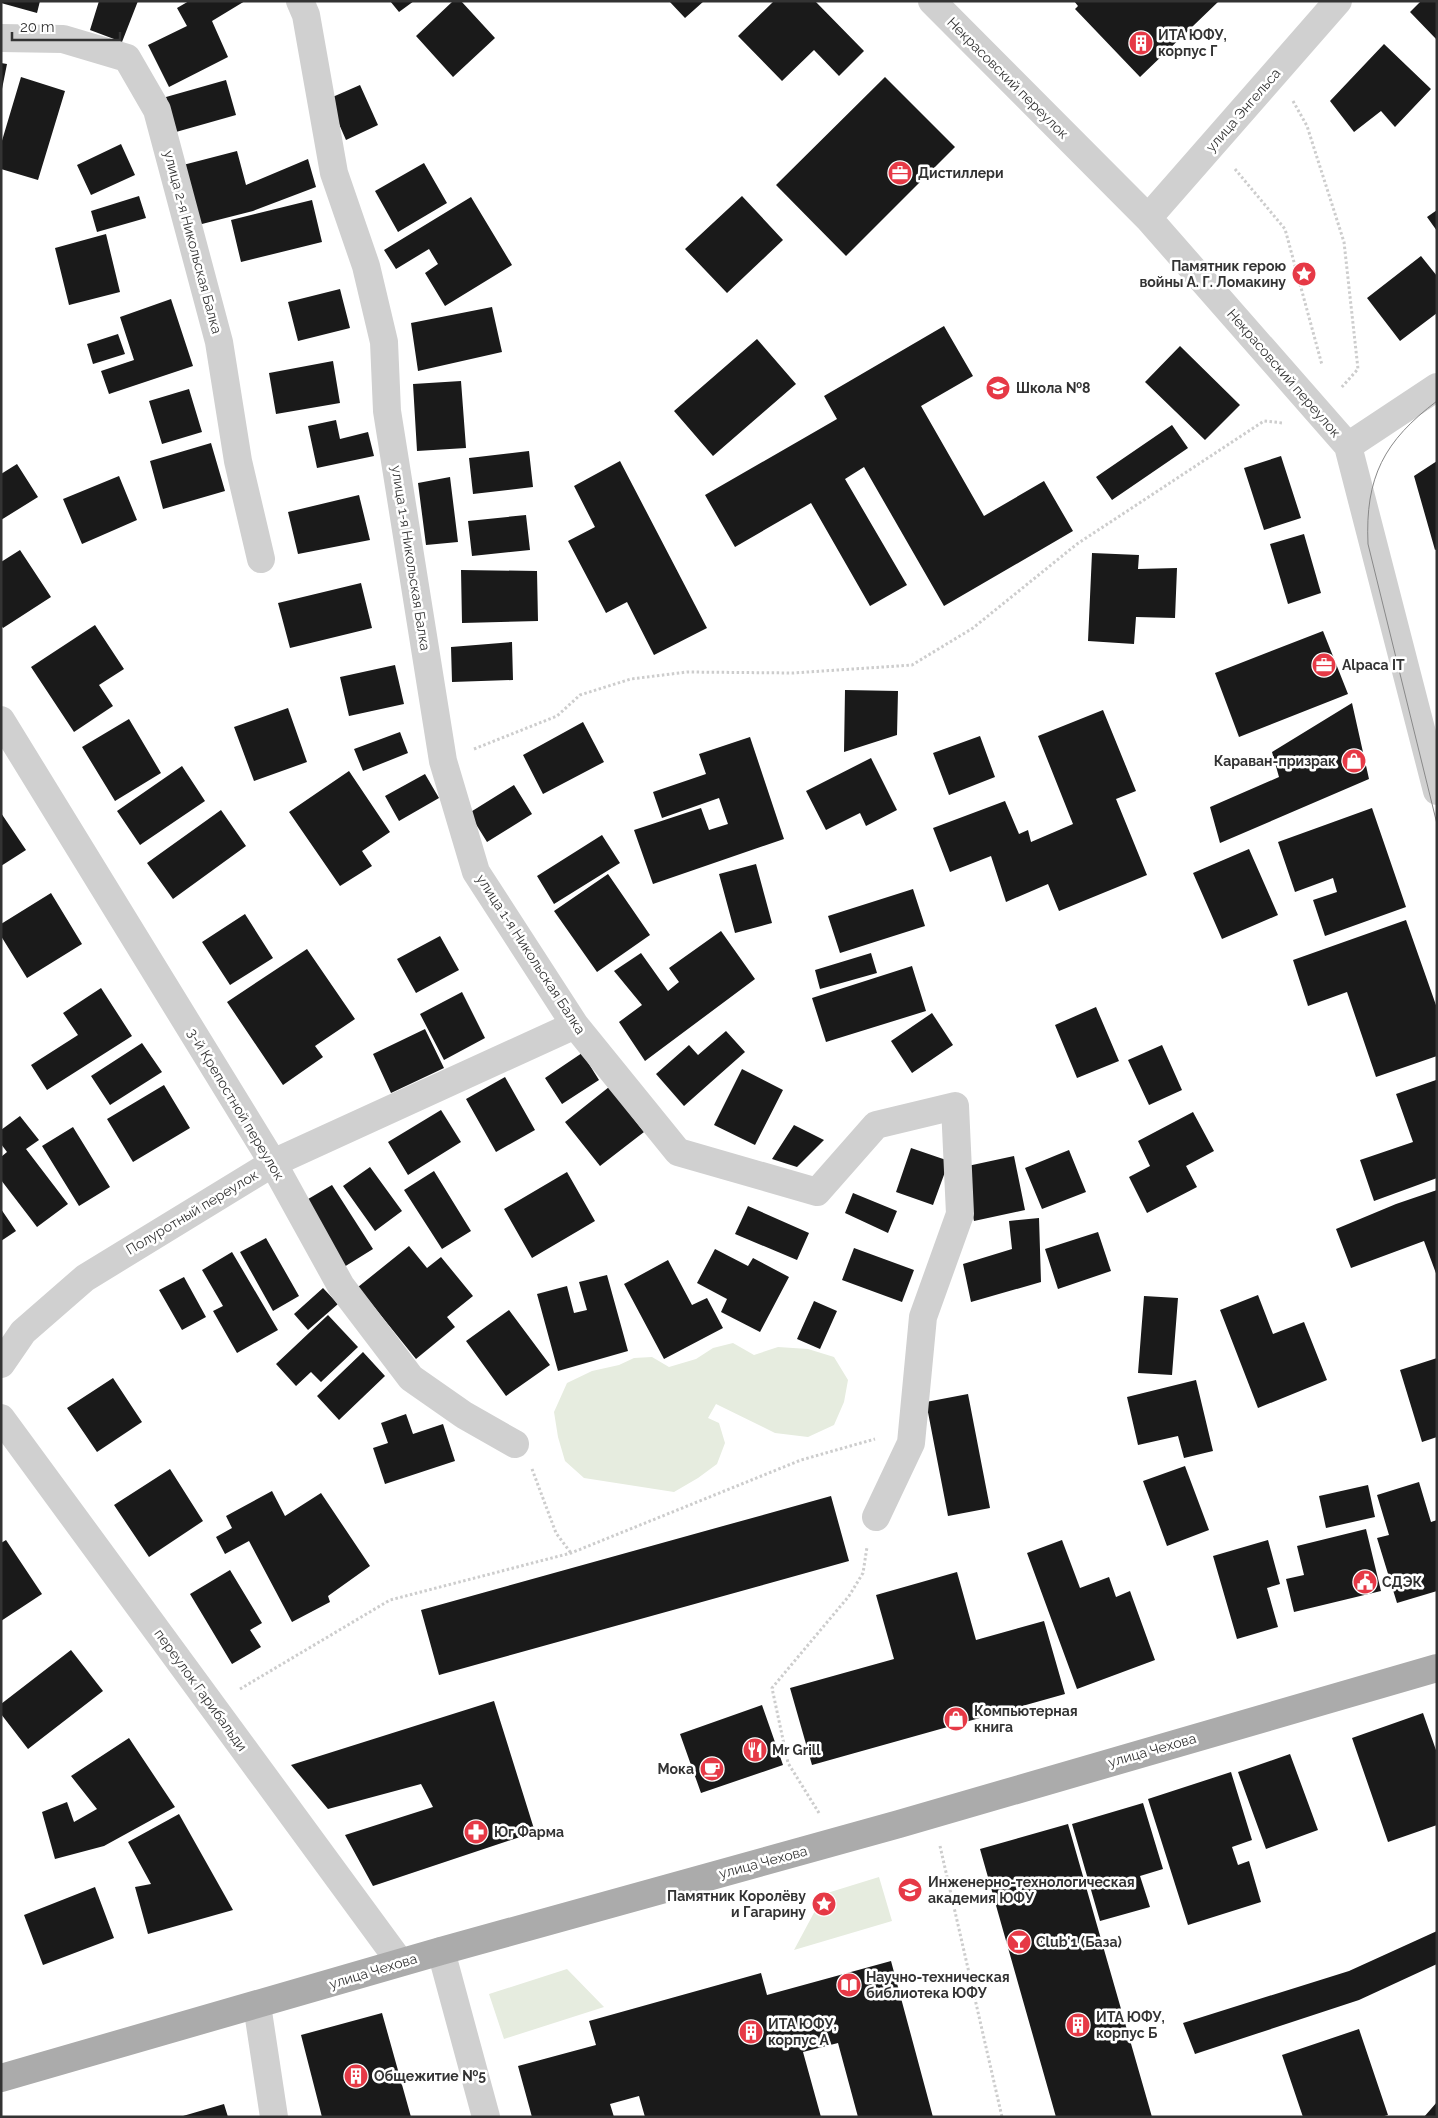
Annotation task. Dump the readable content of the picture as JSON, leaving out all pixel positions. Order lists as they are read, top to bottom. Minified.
{"streets":{"main road":["улица Чехова"],"street":["Некрасовский переулок","улица Энгельса","улица 2-я Никольская Балка","улица 1-я Никольская Балка","3-й Крепостной переулок","Полуротный переулок","переулок Гарибальди"]},"crossings":[["Некрасовский переулок","улица Энгельса"],["улица 1-я Никольская Балка","Полуротный переулок"],["3-й Крепостной переулок","Полуротный переулок"],["переулок Гарибальди","улица Чехова"]],"places":{"building":["ИТА ЮФУ, корпус Г","ИТА ЮФУ, корпус Б","ИТА ЮФУ, корпус А","Общежитие №5"],"office":["Дистиллери","Alpaca IT"],"place":["Памятник герою войны А. Г. Ломакину","Памятник Королёву и Гагарину"],"school or university":["Школа №8","Инженерно-технологическая академия ЮФУ"],"shop":["Караван-призрак","Компьютерная книга"],"public building":["СДЭК"],"restaurant":["Mr Grill"],"cafe":["Мока"],"pharmacy":["Юг Фарма"],"bar":["Club'1 (База)"],"library":["Научно-техническая библиотека ЮФУ"]},"scale_bar":"20 m"}
